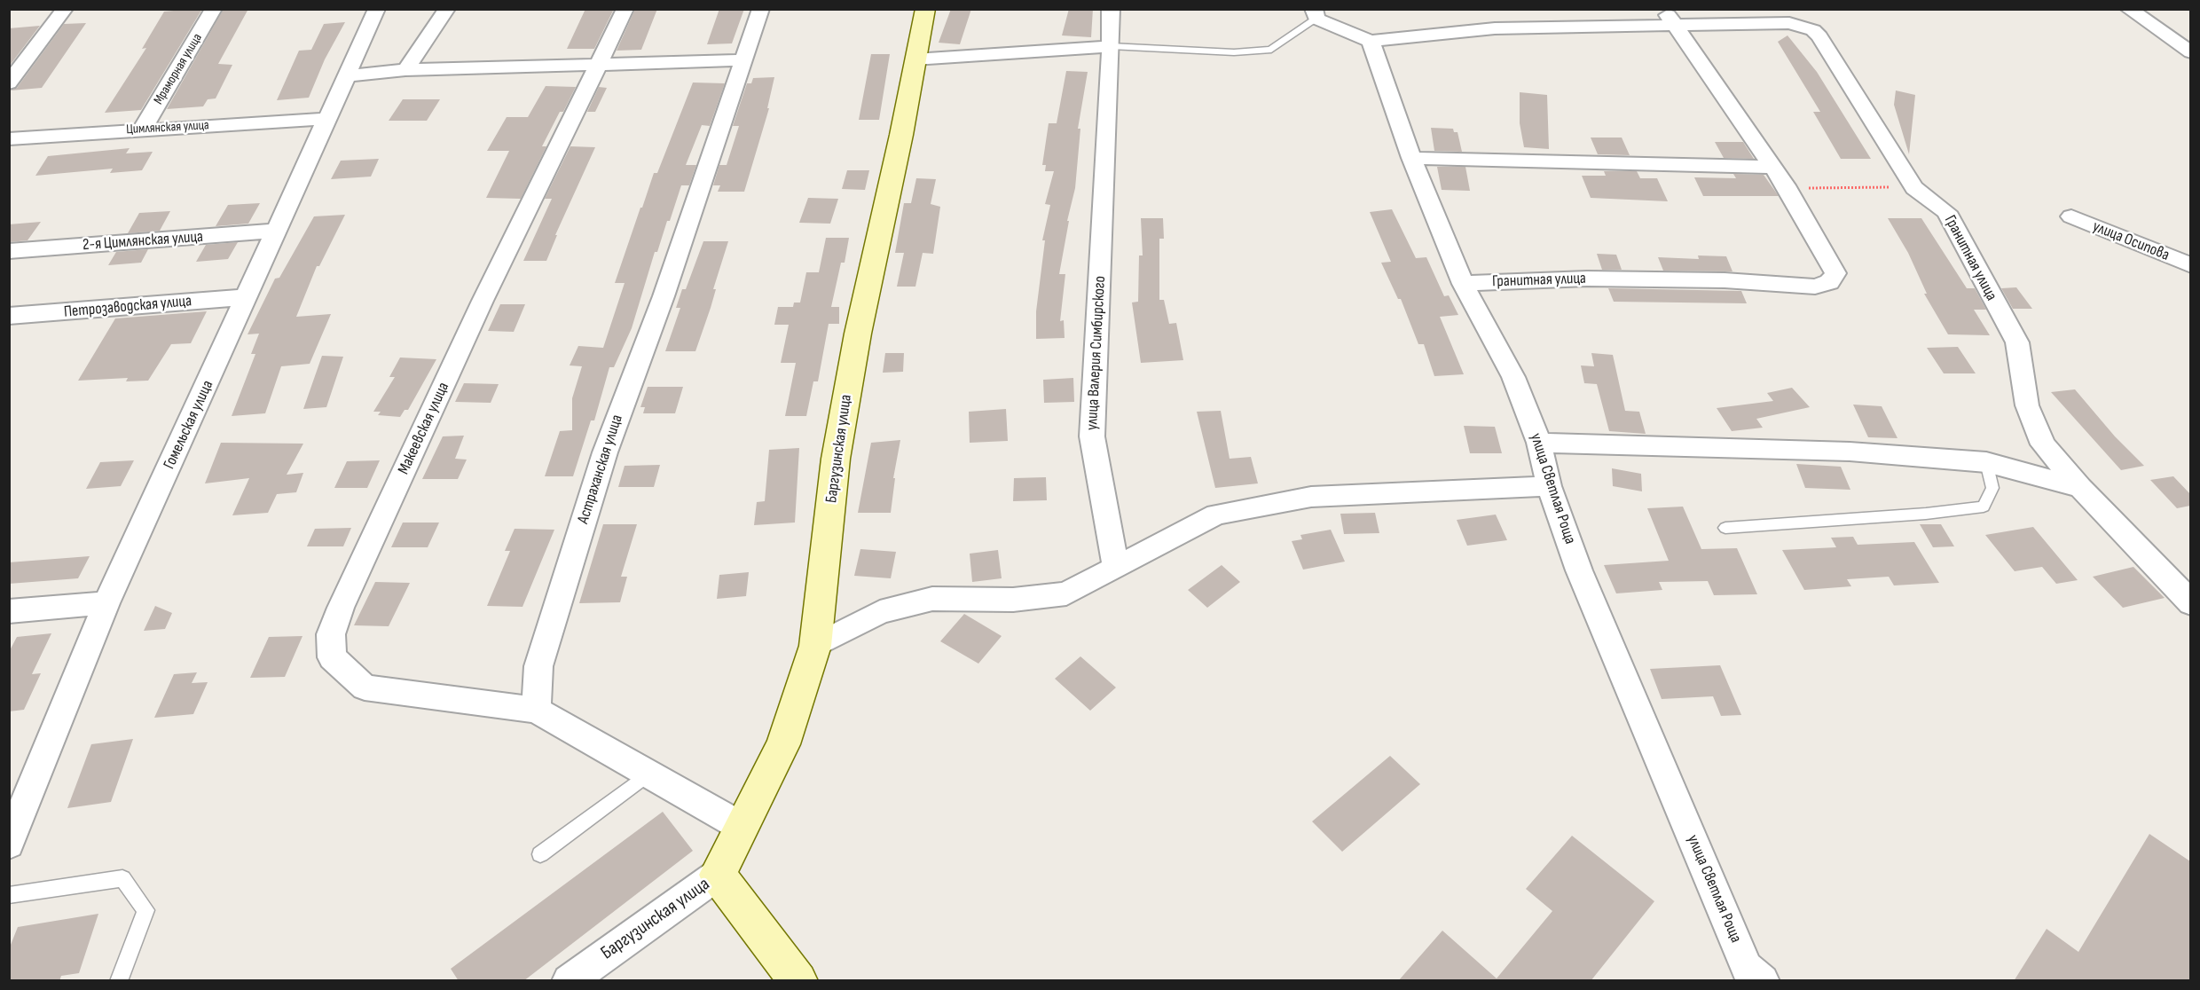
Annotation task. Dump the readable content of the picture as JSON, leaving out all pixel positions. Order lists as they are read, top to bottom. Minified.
{"streets":{"street":["Мраморная улица","Цимлянская улица","2-я Цимлянская улица","улица Осипова","Гранитная улица","Петрозаводская улица","улица Валерия Симбирского","Гомельская улица","Макеевская улица","Баргузинская улица","Астраханская улица","улица Светлая Роща"]},"crossings":[["Мраморная улица","Цимлянская улица"],["Цимлянская улица","Гомельская улица"],["2-я Цимлянская улица","Гомельская улица"],["Гранитная улица","улица Светлая Роща"],["Петрозаводская улица","Гомельская улица"],["Макеевская улица","Астраханская улица"]]}
